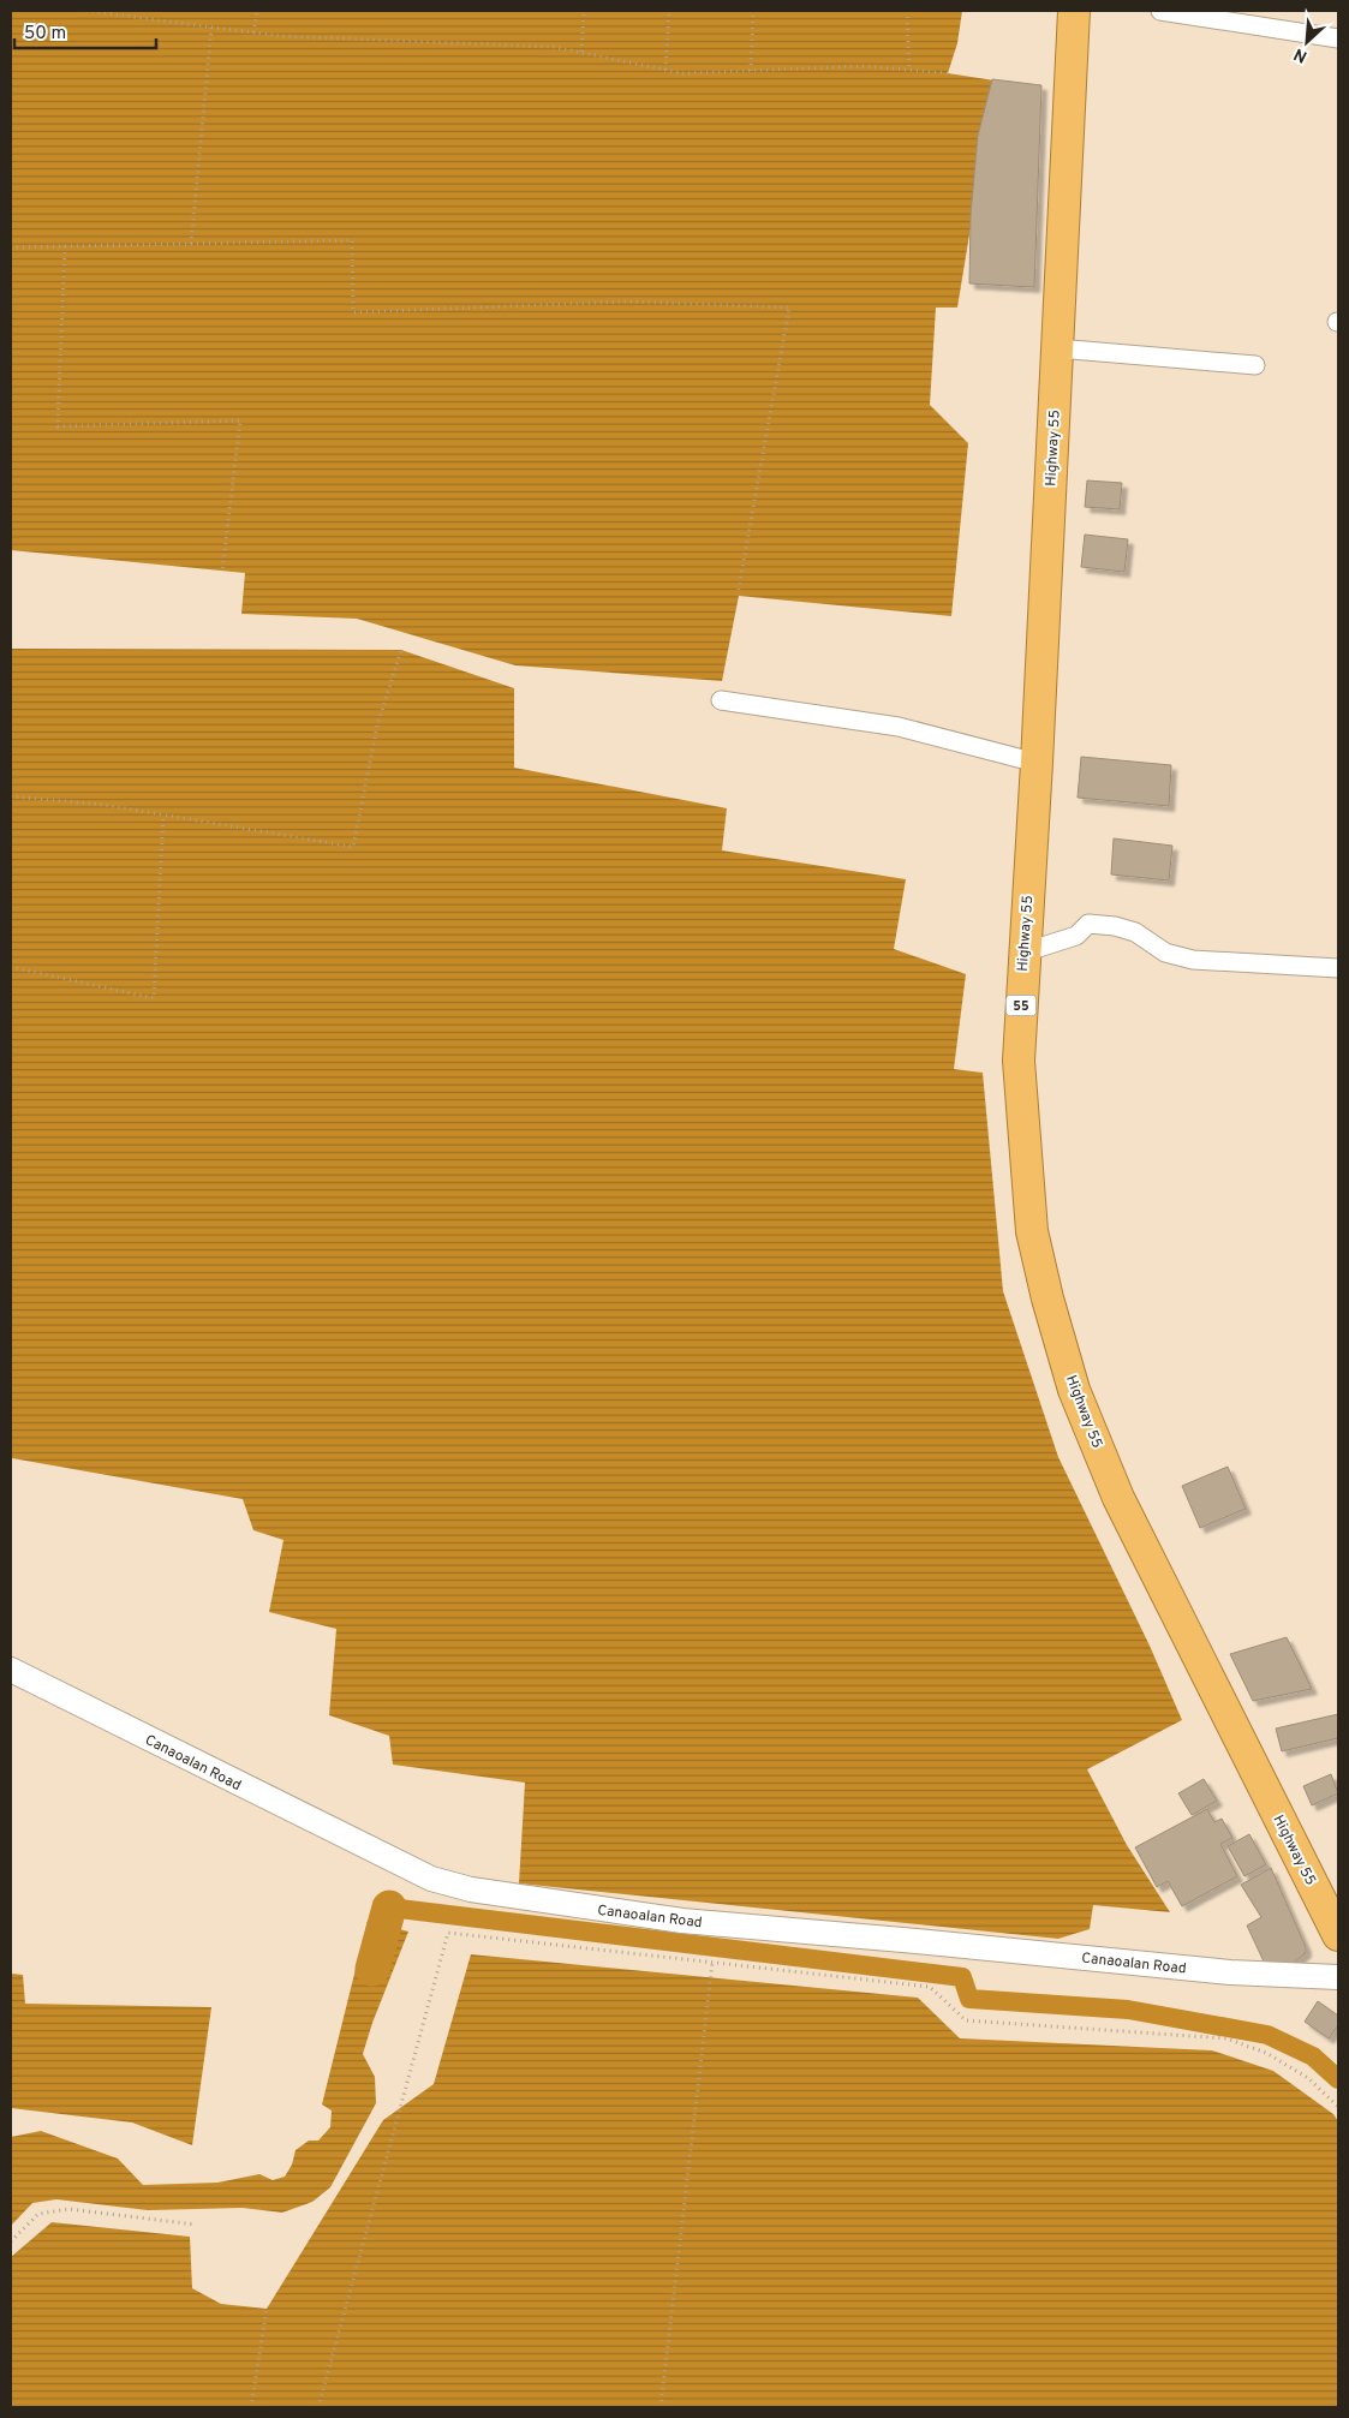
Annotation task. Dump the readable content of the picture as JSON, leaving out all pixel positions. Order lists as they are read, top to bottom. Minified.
{"streets":{"highway":["Highway 55","55"],"street":["Canaoalan Road"]},"scale_bar":"50 m","north":"bottom left"}
